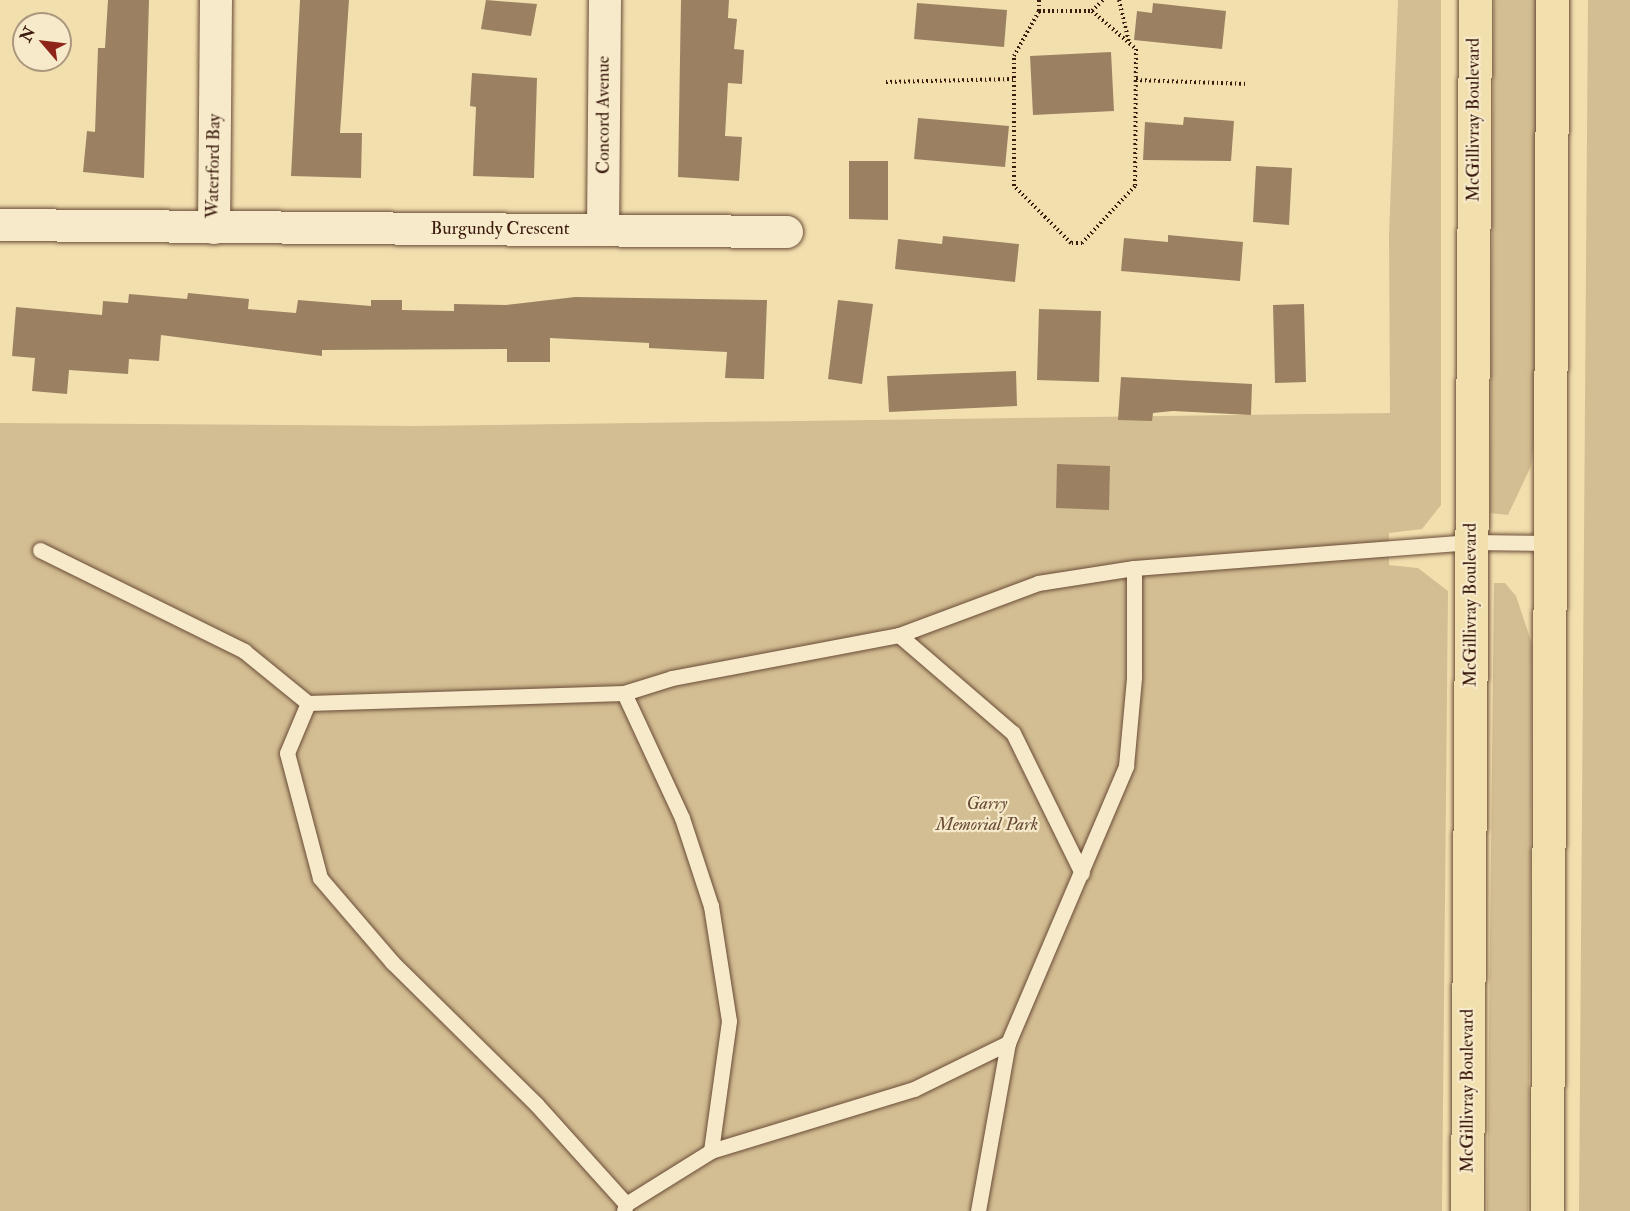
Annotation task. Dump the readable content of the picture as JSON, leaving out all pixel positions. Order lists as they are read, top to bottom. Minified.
{"streets":{"main road":["McGillivray Boulevard"],"street":["Concord Avenue","Waterford Bay","Burgundy Crescent"]},"crossings":[["Concord Avenue","Burgundy Crescent"],["Waterford Bay","Burgundy Crescent"]],"parks":["Garry Memorial Park"],"north":"top left"}
